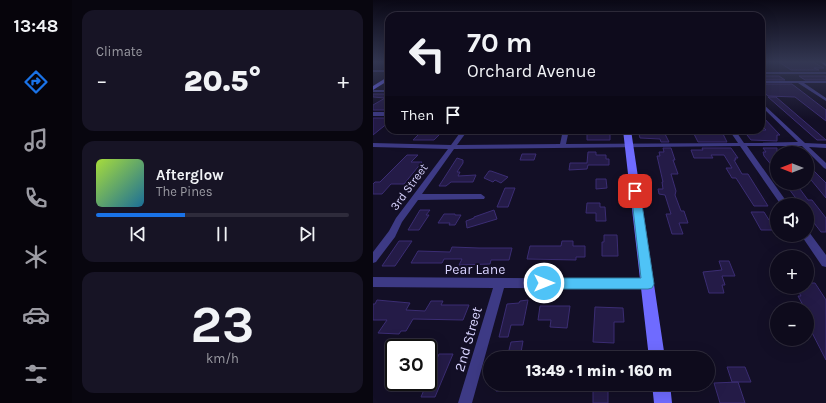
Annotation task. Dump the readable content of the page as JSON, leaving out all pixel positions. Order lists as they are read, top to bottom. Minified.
{"streets":{"street":["3rd Street","Pear Lane","2nd Street"]},"crossings":[["Pear Lane","2nd Street"]],"north":"left","page":{"tabs":"13:48","tile":["Climate",["23","km/h"]],"turn":["70 m","Orchard Avenue"],"heat":["−","20.5°","+"],"then":"Then","map_buttons":["+","−"],"song":["Afterglow","The Pines"],"limit":"30","trip":"13:49 · 1 min · 160 m"}}
